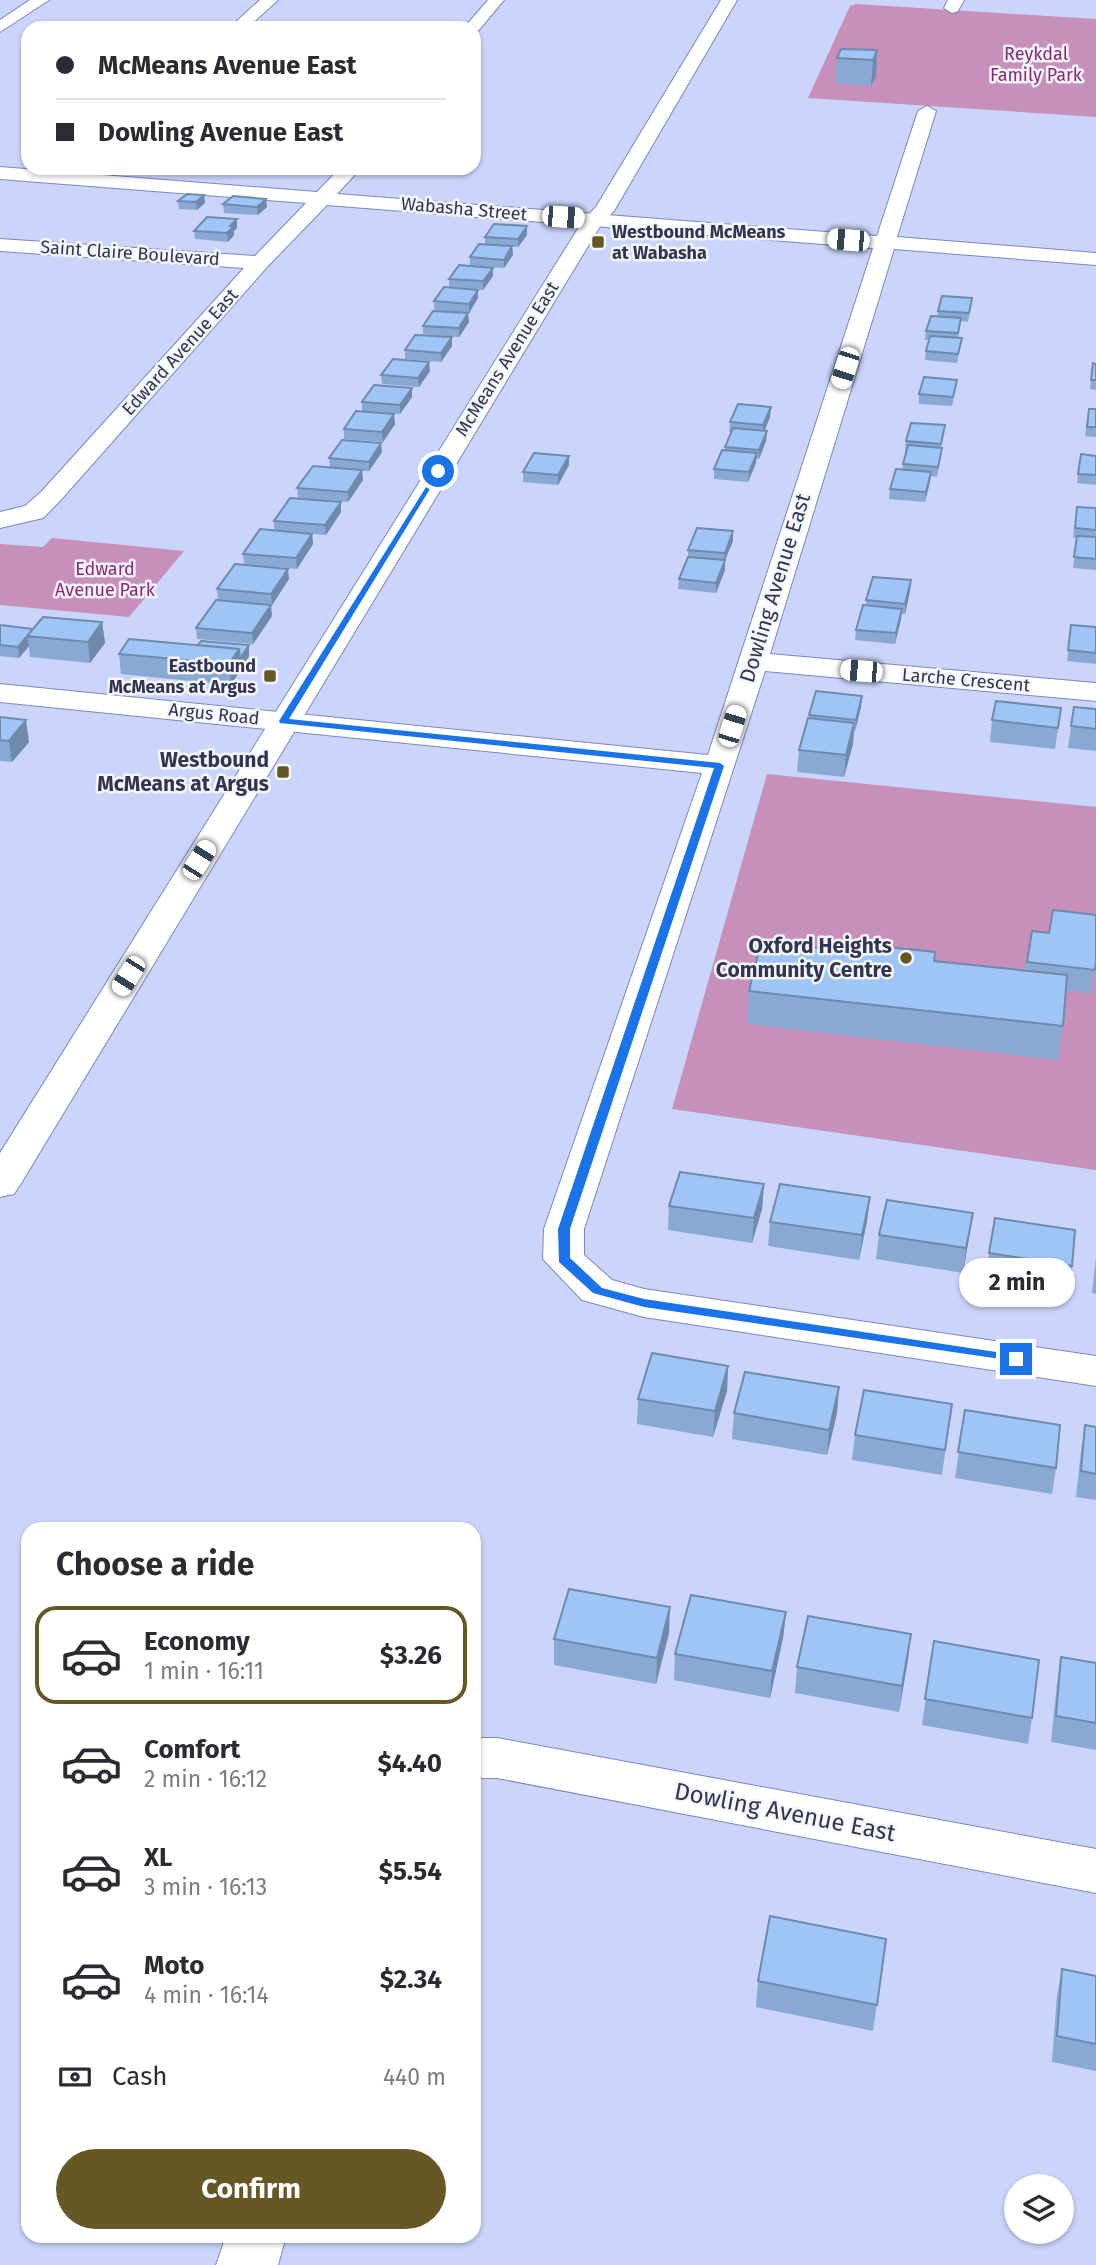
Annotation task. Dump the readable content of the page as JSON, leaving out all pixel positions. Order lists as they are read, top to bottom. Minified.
{"streets":{"street":["Wabasha Street","Saint Claire Boulevard","Edward Avenue East","McMeans Avenue East","Dowling Avenue East","Larche Crescent","Argus Road"]},"crossings":[["Wabasha Street","Edward Avenue East"],["Wabasha Street","McMeans Avenue East"],["Wabasha Street","Dowling Avenue East"],["Saint Claire Boulevard","Edward Avenue East"],["McMeans Avenue East","Argus Road"],["Dowling Avenue East","Larche Crescent"],["Dowling Avenue East","Argus Road"]],"parks":["Reykdal Family Park","Edward Avenue Park"],"places":{"transit":["Westbound McMeans at Wabasha","Eastbound McMeans at Argus","Westbound McMeans at Argus"],"other":["Oxford Heights Community Centre"]},"page":{"banner":["McMeans Avenue East","Dowling Avenue East"],"bubble":"2 min","heading":"Choose a ride","list":[{"name":"Economy","note":"1 min · 16:11","value":"$3.26"},{"name":"Comfort","note":"2 min · 16:12","value":"$4.40"},{"name":"XL","note":"3 min · 16:13","value":"$5.54"},{"name":"Moto","note":"4 min · 16:14","value":"$2.34"}],"pay":["Cash","440 m"],"buttons":"Confirm"}}
